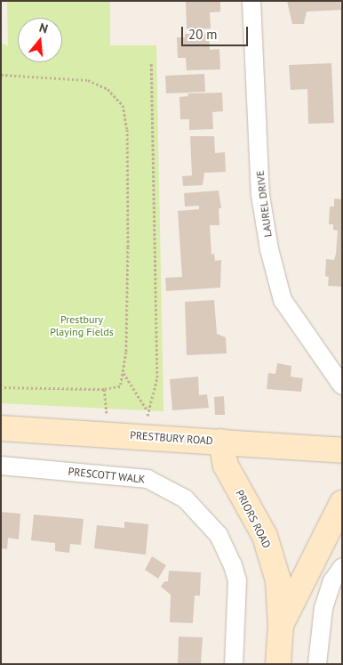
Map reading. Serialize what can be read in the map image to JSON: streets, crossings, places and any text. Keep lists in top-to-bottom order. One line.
{"streets":{"main road":["PRESTBURY ROAD","PRIORS ROAD"],"street":["LAUREL DRIVE","PRESCOTT WALK"]},"crossings":[["PRESTBURY ROAD","PRIORS ROAD"]],"parks":["Prestbury Playing Fields"],"scale_bar":"20 m","north":"top"}
